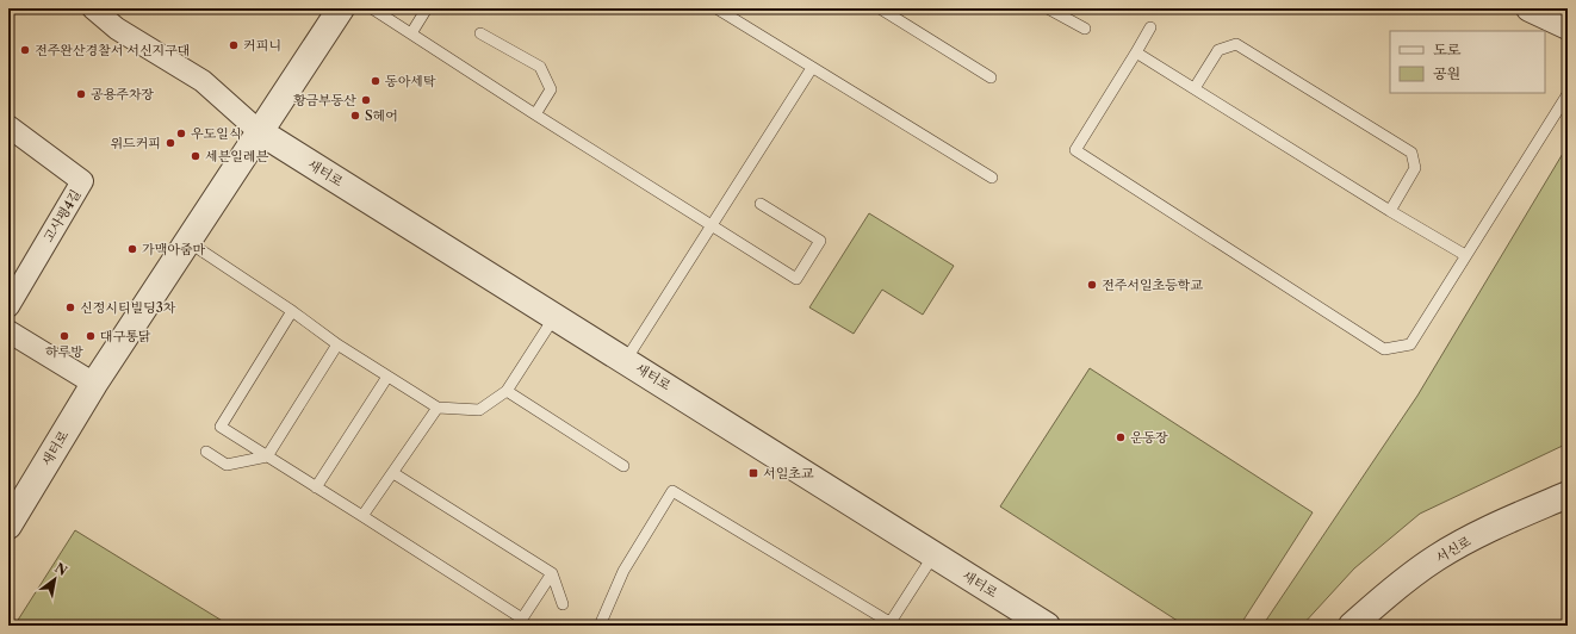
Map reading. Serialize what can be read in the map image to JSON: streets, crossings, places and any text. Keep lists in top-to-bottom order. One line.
{"streets":{"street":["새터로","고사평4길","서신로"]},"places":{"other":["커피니","전주완산경찰서 서신지구대","동아세탁","공용주차장","황금부동산","S헤어","우도일식","위드커피","세븐일레븐","가맥아줌마","전주서일초등학교","신정시티빌딩3차","하루방","대구통닭","운동장"],"transit":["서일초교"]},"legend":["도로","공원"],"north":"top right"}
